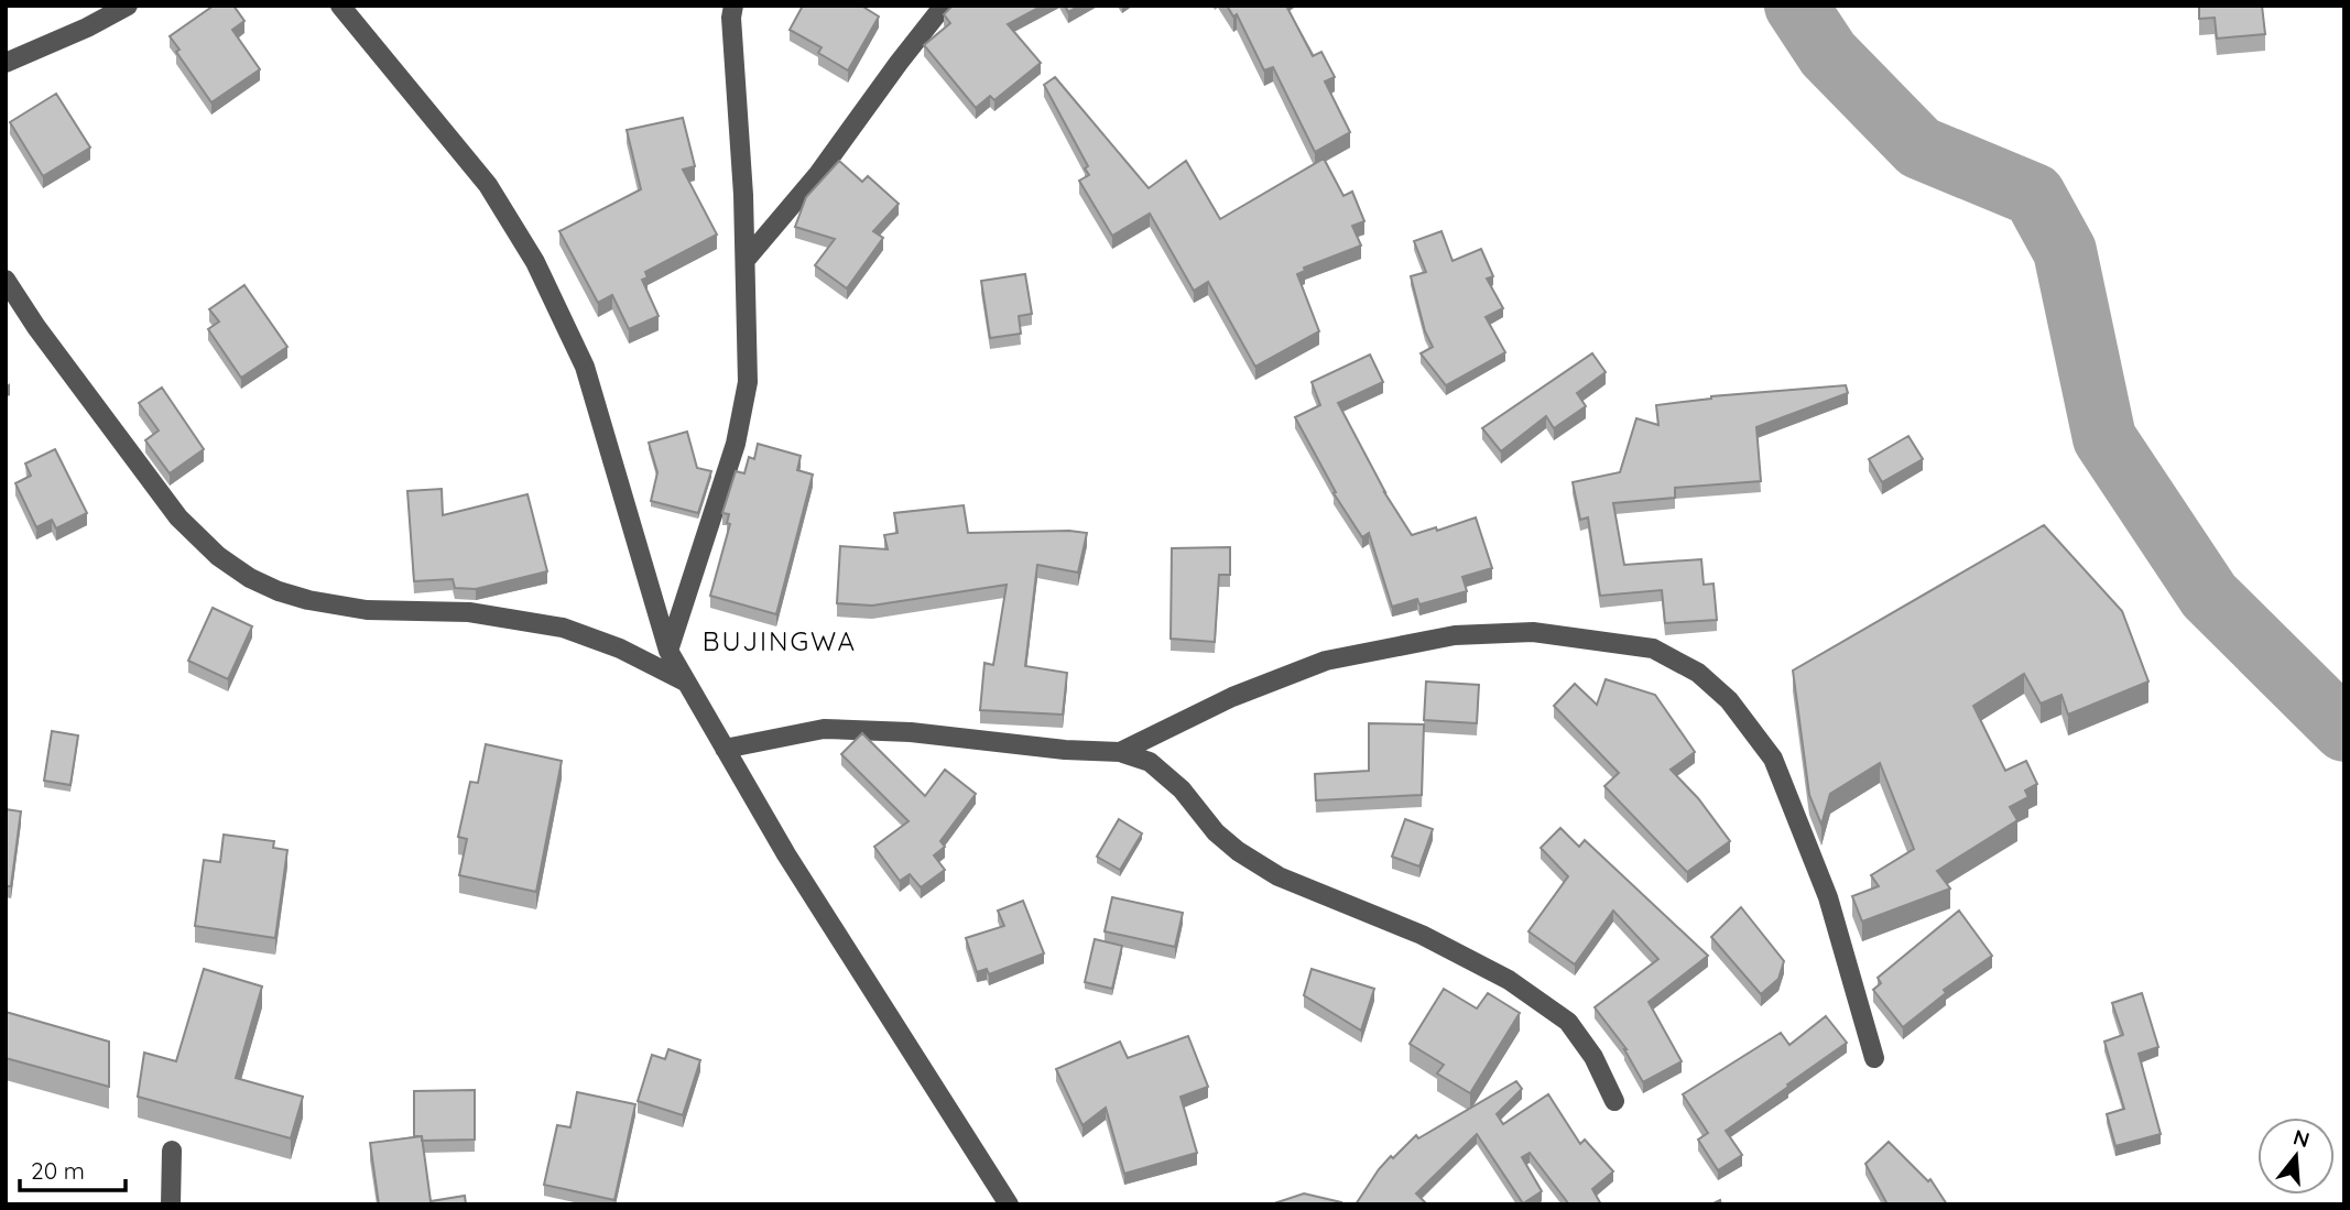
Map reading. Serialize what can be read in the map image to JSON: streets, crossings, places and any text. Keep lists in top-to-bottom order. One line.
{"districts":["BUJINGWA"],"scale_bar":"20 m","north":"top"}
